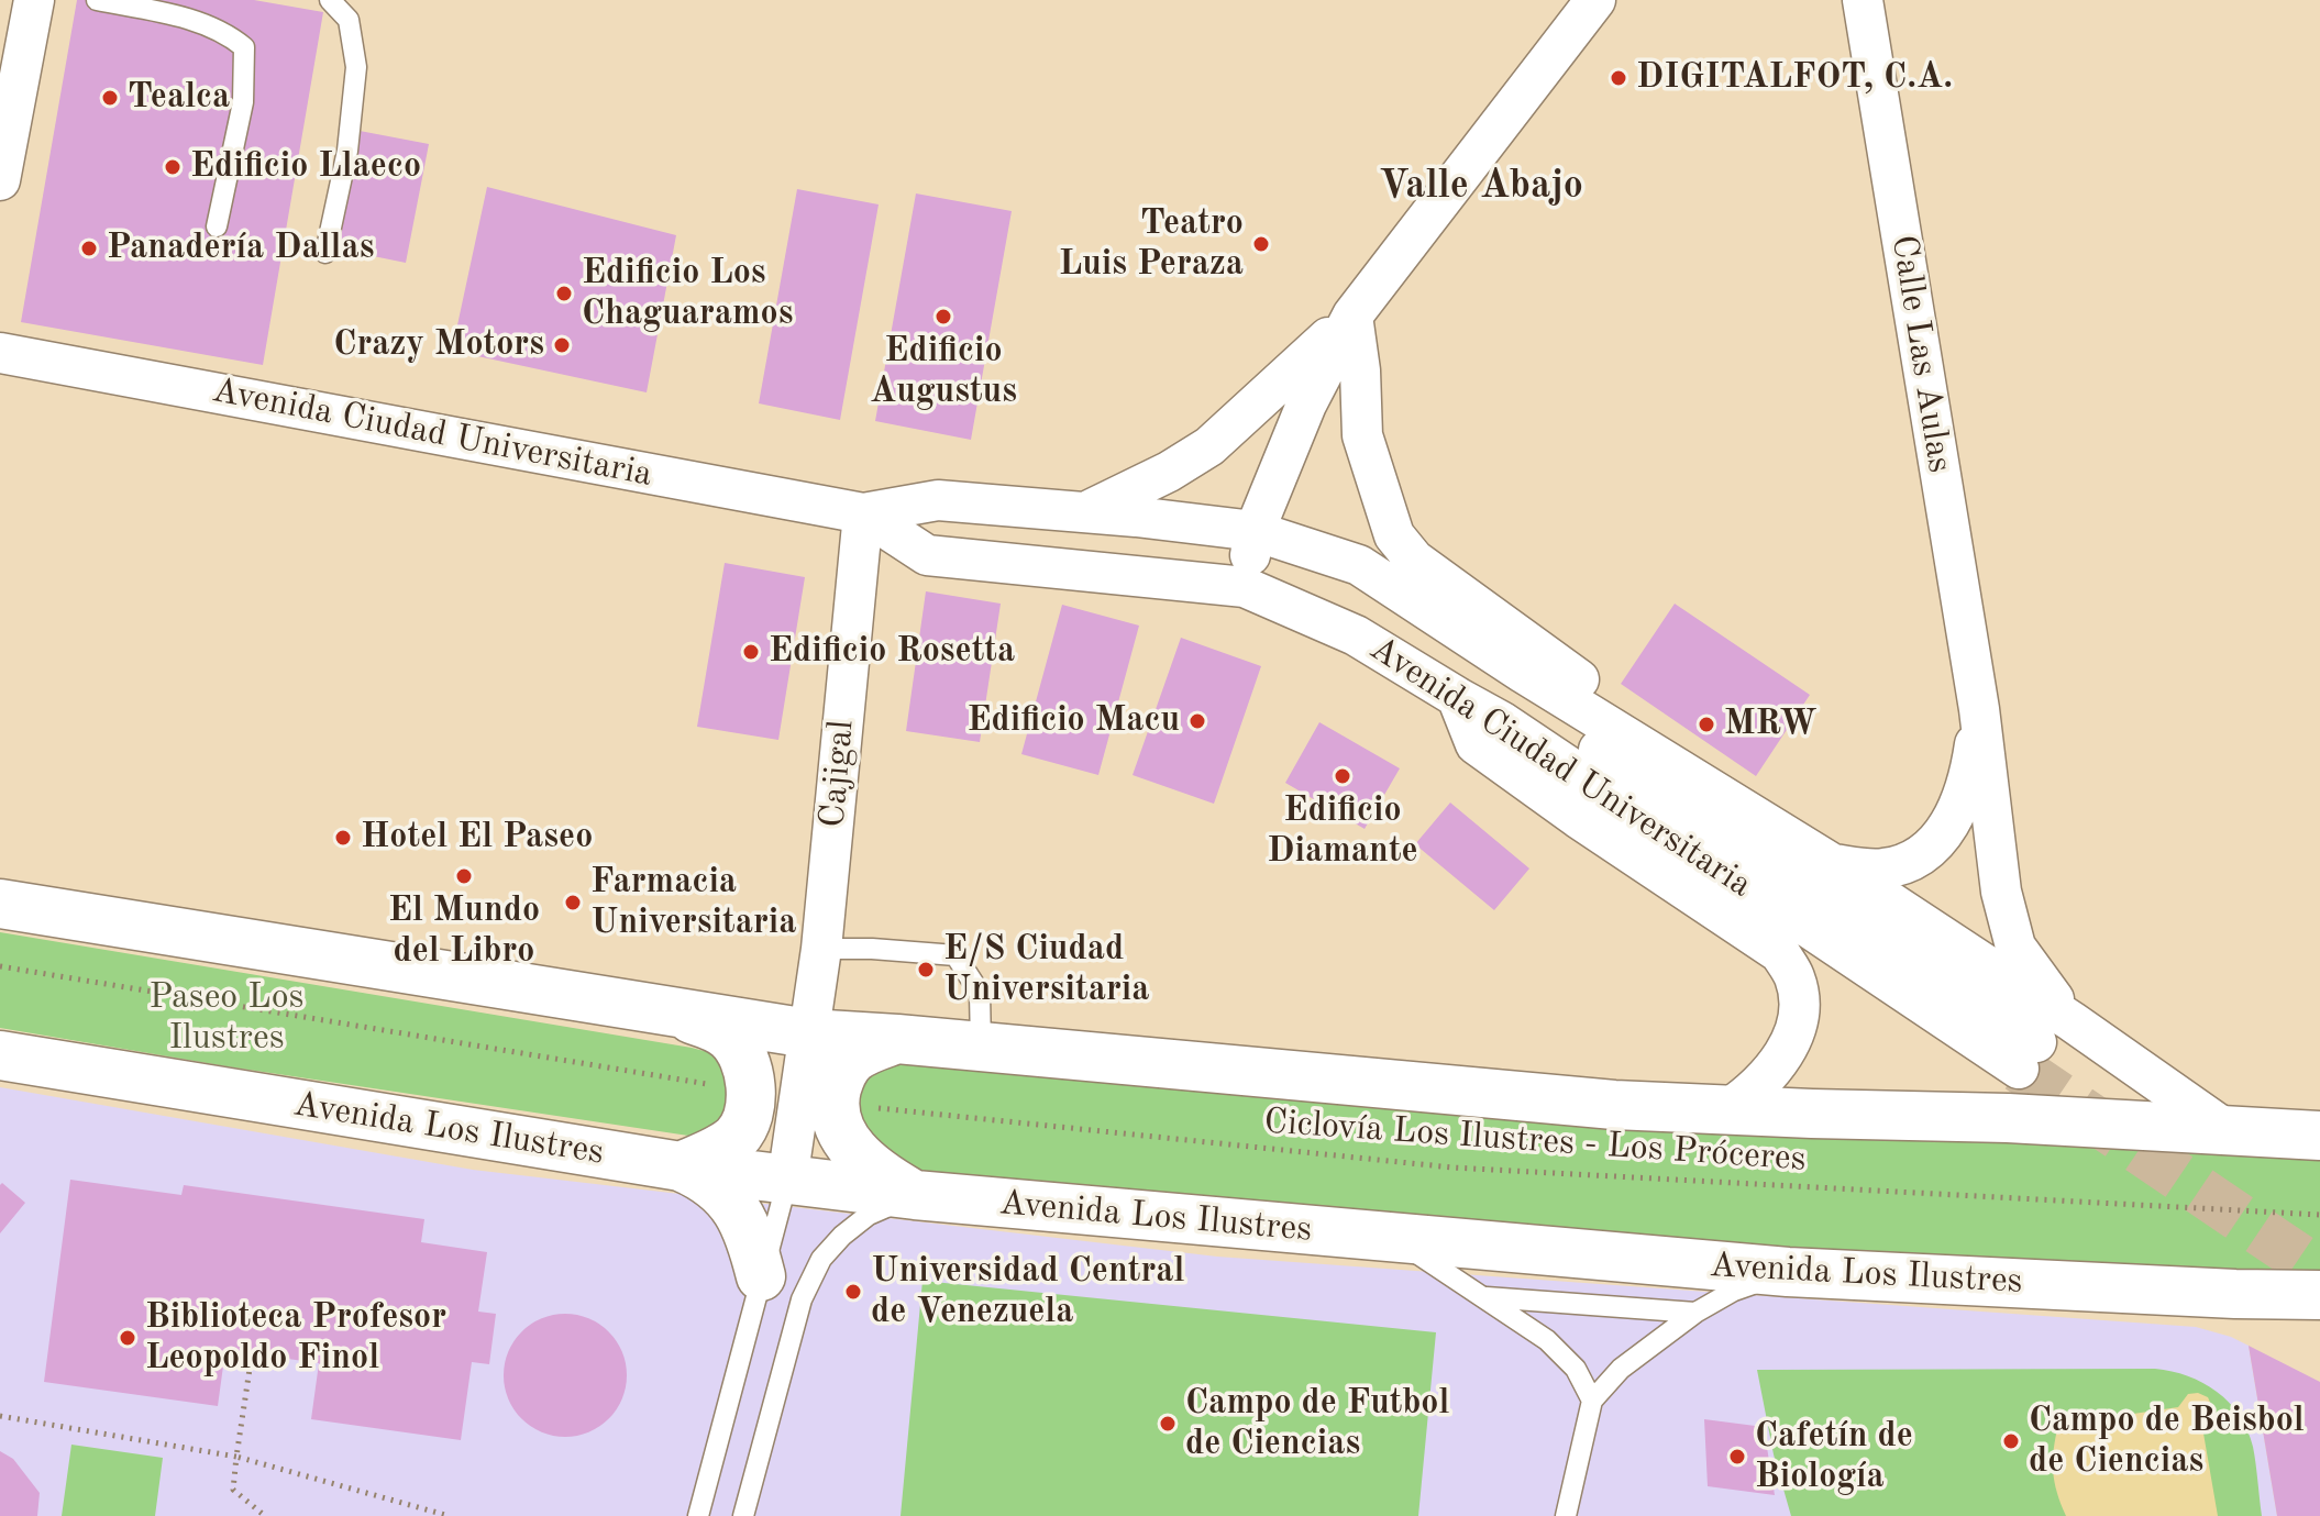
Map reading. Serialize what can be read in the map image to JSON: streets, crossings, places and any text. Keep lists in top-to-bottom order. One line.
{"streets":{"main road":["Avenida Los Ilustres"],"street":["Calle Las Aulas","Avenida Ciudad Universitaria","Cajigal"],"path":["Ciclovía Los Ilustres - Los Próceres"]},"crossings":[["Calle Las Aulas","Avenida Ciudad Universitaria"],["Avenida Ciudad Universitaria","Cajigal"],["Cajigal","Avenida Los Ilustres"]],"districts":["Valle Abajo"],"parks":["Paseo Los Ilustres"],"places":["DIGITALFOT, C.A.","Tealca","Edificio Llaeco","Teatro Luis Peraza","Panadería Dallas","Edificio Los Chaguaramos","Edificio Augustus","Crazy Motors","Edificio Rosetta","Edificio Macu","MRW","Edificio Diamante","Hotel El Paseo","El Mundo del Libro","Farmacia Universitaria","E/S Ciudad Universitaria","Universidad Central de Venezuela","Biblioteca Profesor Leopoldo Finol","Campo de Futbol de Ciencias","Campo de Beisbol de Ciencias","Cafetín de Biología"]}
